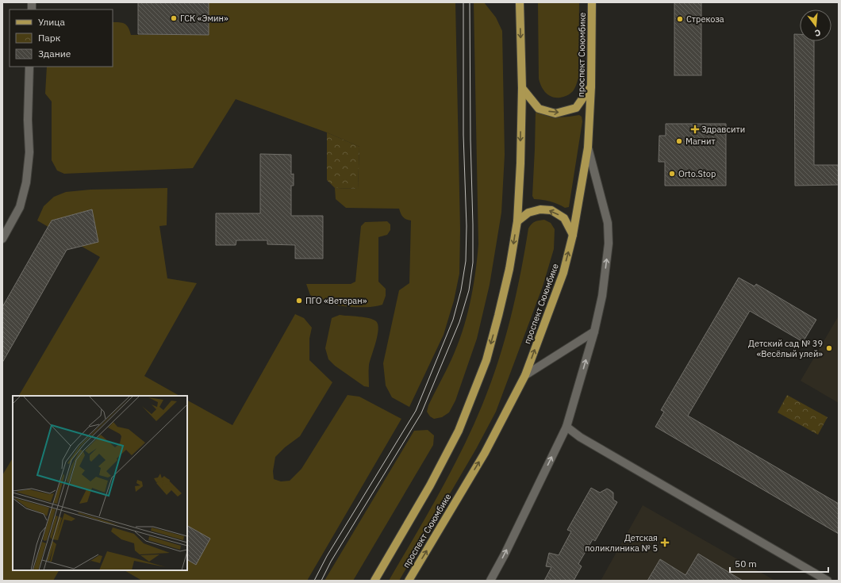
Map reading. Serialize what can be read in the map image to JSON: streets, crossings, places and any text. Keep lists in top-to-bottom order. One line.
{"streets":{"main road":["проспект Сююмбике"]},"places":{"other":["ГСК «Эмин»","Стрекоза","Магнит","Orto.Stop","ПГО «Ветеран»","Детский сад № 39 «Весёлый улей»"],"health":["Здравсити","Детская поликлиника № 5"]},"legend":["Улица","Парк","Здание"],"scale_bar":"50 m","north":"bottom"}
